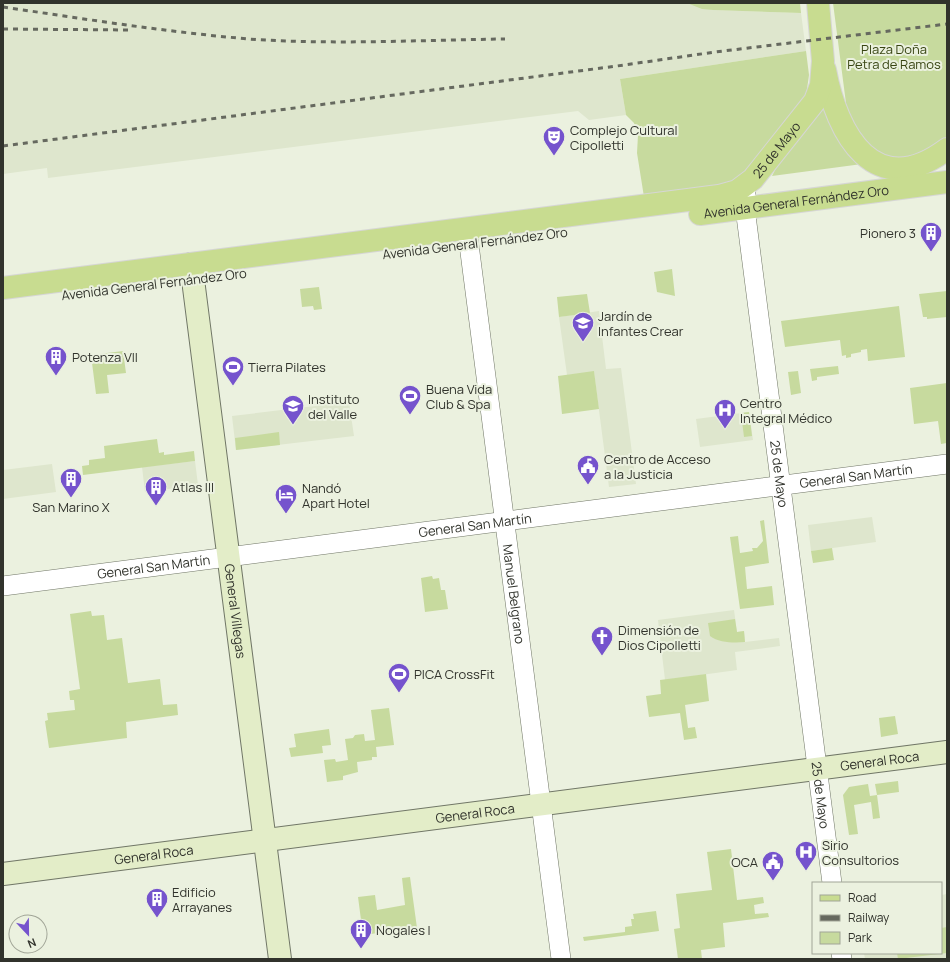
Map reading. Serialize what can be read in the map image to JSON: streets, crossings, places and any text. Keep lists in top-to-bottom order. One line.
{"streets":{"main road":["25 de Mayo","Avenida General Fernández Oro"],"street":["General San Martín","Manuel Belgrano","General Villegas","General Roca"]},"crossings":[["25 de Mayo","Avenida General Fernández Oro"],["25 de Mayo","General San Martín"],["25 de Mayo","General Roca"],["Avenida General Fernández Oro","Manuel Belgrano"],["Avenida General Fernández Oro","General Villegas"],["General San Martín","Manuel Belgrano"],["General San Martín","General Villegas"],["Manuel Belgrano","General Roca"],["General Villegas","General Roca"]],"parks":["Plaza Doña Petra de Ramos"],"places":{"theatre":["Complejo Cultural Cipolletti"],"building":["Pionero 3","Potenza VII","San Marino X","Atlas III","Edificio Arrayanes","Nogales I"],"school or university":["Jardín de Infantes Crear","Instituto del Valle"],"sports":["Tierra Pilates","Buena Vida Club & Spa","PICA CrossFit"],"hospital":["Centro Integral Médico","Sirio Consultorios"],"public building":["Centro de Acceso a la Justicia","OCA"],"hotel":["Nandó Apart Hotel"],"church":["Dimensión de Dios Cipolletti"]},"legend":["Road","Railway","Park"],"north":"bottom"}
